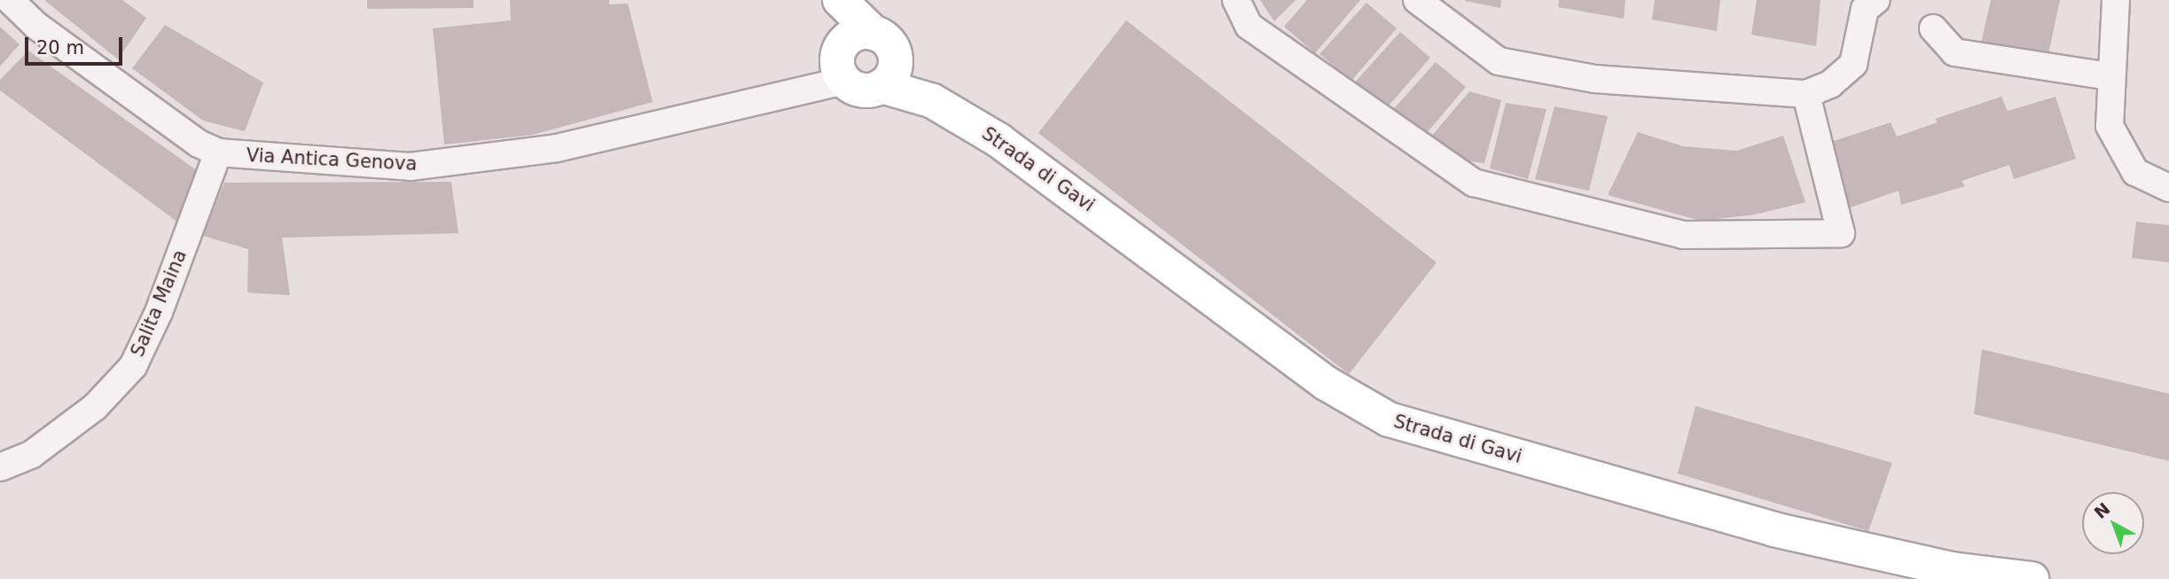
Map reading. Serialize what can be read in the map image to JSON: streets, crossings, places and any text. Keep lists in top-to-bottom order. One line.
{"streets":{"main road":["Strada di Gavi"],"street":["Via Antica Genova","Salita Maina"]},"crossings":[["Via Antica Genova","Strada di Gavi"],["Via Antica Genova","Salita Maina"]],"scale_bar":"20 m","north":"top left"}
